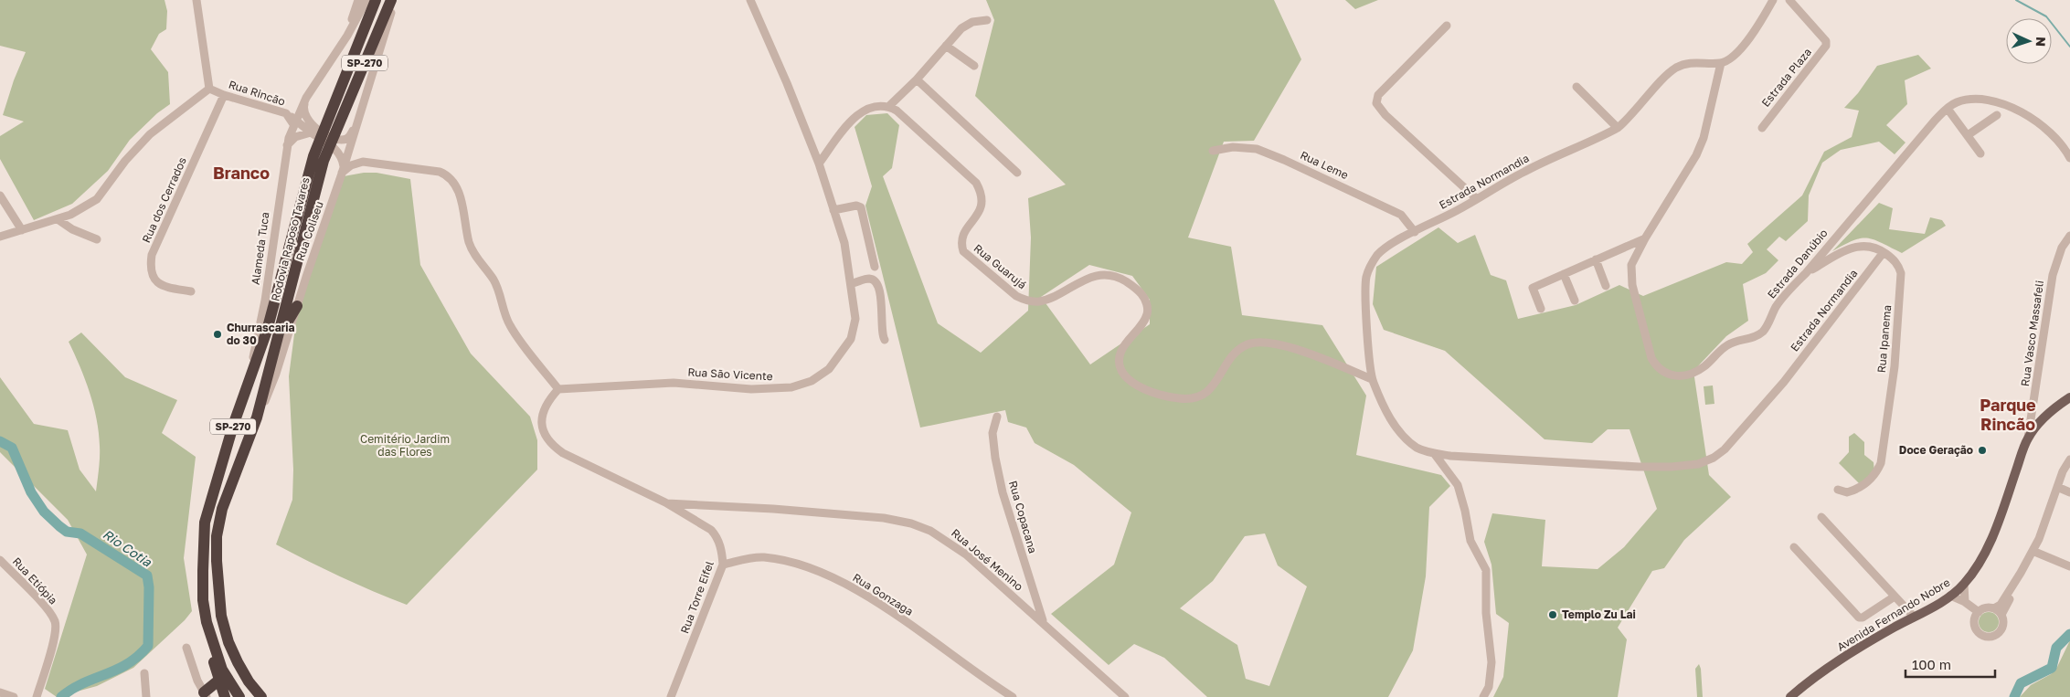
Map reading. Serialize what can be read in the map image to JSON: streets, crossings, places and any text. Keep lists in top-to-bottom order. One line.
{"streets":{"highway":["SP-270","Rodovia Raposo Tavares"],"main road":["Avenida Fernando Nobre"],"street":["Estrada Plaza","Rua Rincão","Rua Leme","Estrada Normandia","Rua dos Cerrados","Rua Coliseu","Alameda Tuca","Estrada Danúbio","Rua Guarujá","Rua Vasco Massafeli","Rua Ipanema","Rua São Vicente","Rua Copacana","Rua José Menino","Rua Etiópia","Rua Gonzaga","Rua Torre Eifel"]},"crossings":[["Rua Rincão","Rua dos Cerrados"],["Rua Leme","Estrada Normandia"],["Estrada Normandia","Estrada Danúbio"],["Estrada Normandia","Rua Guarujá"],["Estrada Normandia","Rua Ipanema"],["Rua Coliseu","Rodovia Raposo Tavares"],["Rodovia Raposo Tavares","Alameda Tuca"],["Estrada Danúbio","Rua Ipanema"],["Rua Vasco Massafeli","Avenida Fernando Nobre"],["Rua Copacana","Rua José Menino"],["Rua José Menino","Rua Torre Eifel"],["Rua Gonzaga","Rua Torre Eifel"]],"districts":["Branco","Parque Rincão"],"water":["Rio Cotia"],"parks":["Cemitério Jardim das Flores"],"places":["Churrascaria do 30","Doce Geração","Templo Zu Lai"],"scale_bar":"100 m","north":"right"}
